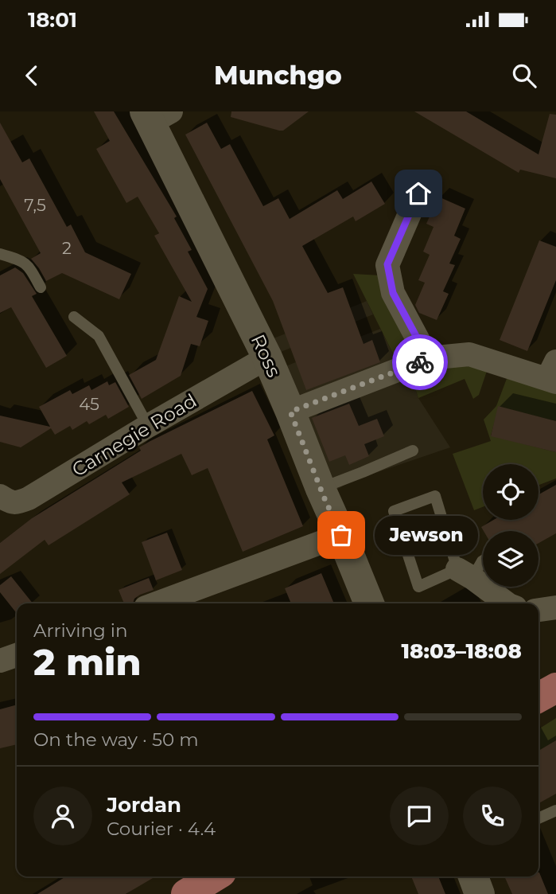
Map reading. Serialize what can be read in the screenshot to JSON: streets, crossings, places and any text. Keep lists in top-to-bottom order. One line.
{"streets":{"street":["Ross","Carnegie Road"]},"crossings":[["Ross","Carnegie Road"]],"places":["Jewson"],"house_numbers":["7,5","2","45"],"page":{"status":"18:01","header":"Munchgo","bubble":"Jewson","heading":["2 min","Arriving in","18:03–18:08"],"panel":["Jordan","Courier · 4.4"],"bar":"On the way · 50 m"}}
